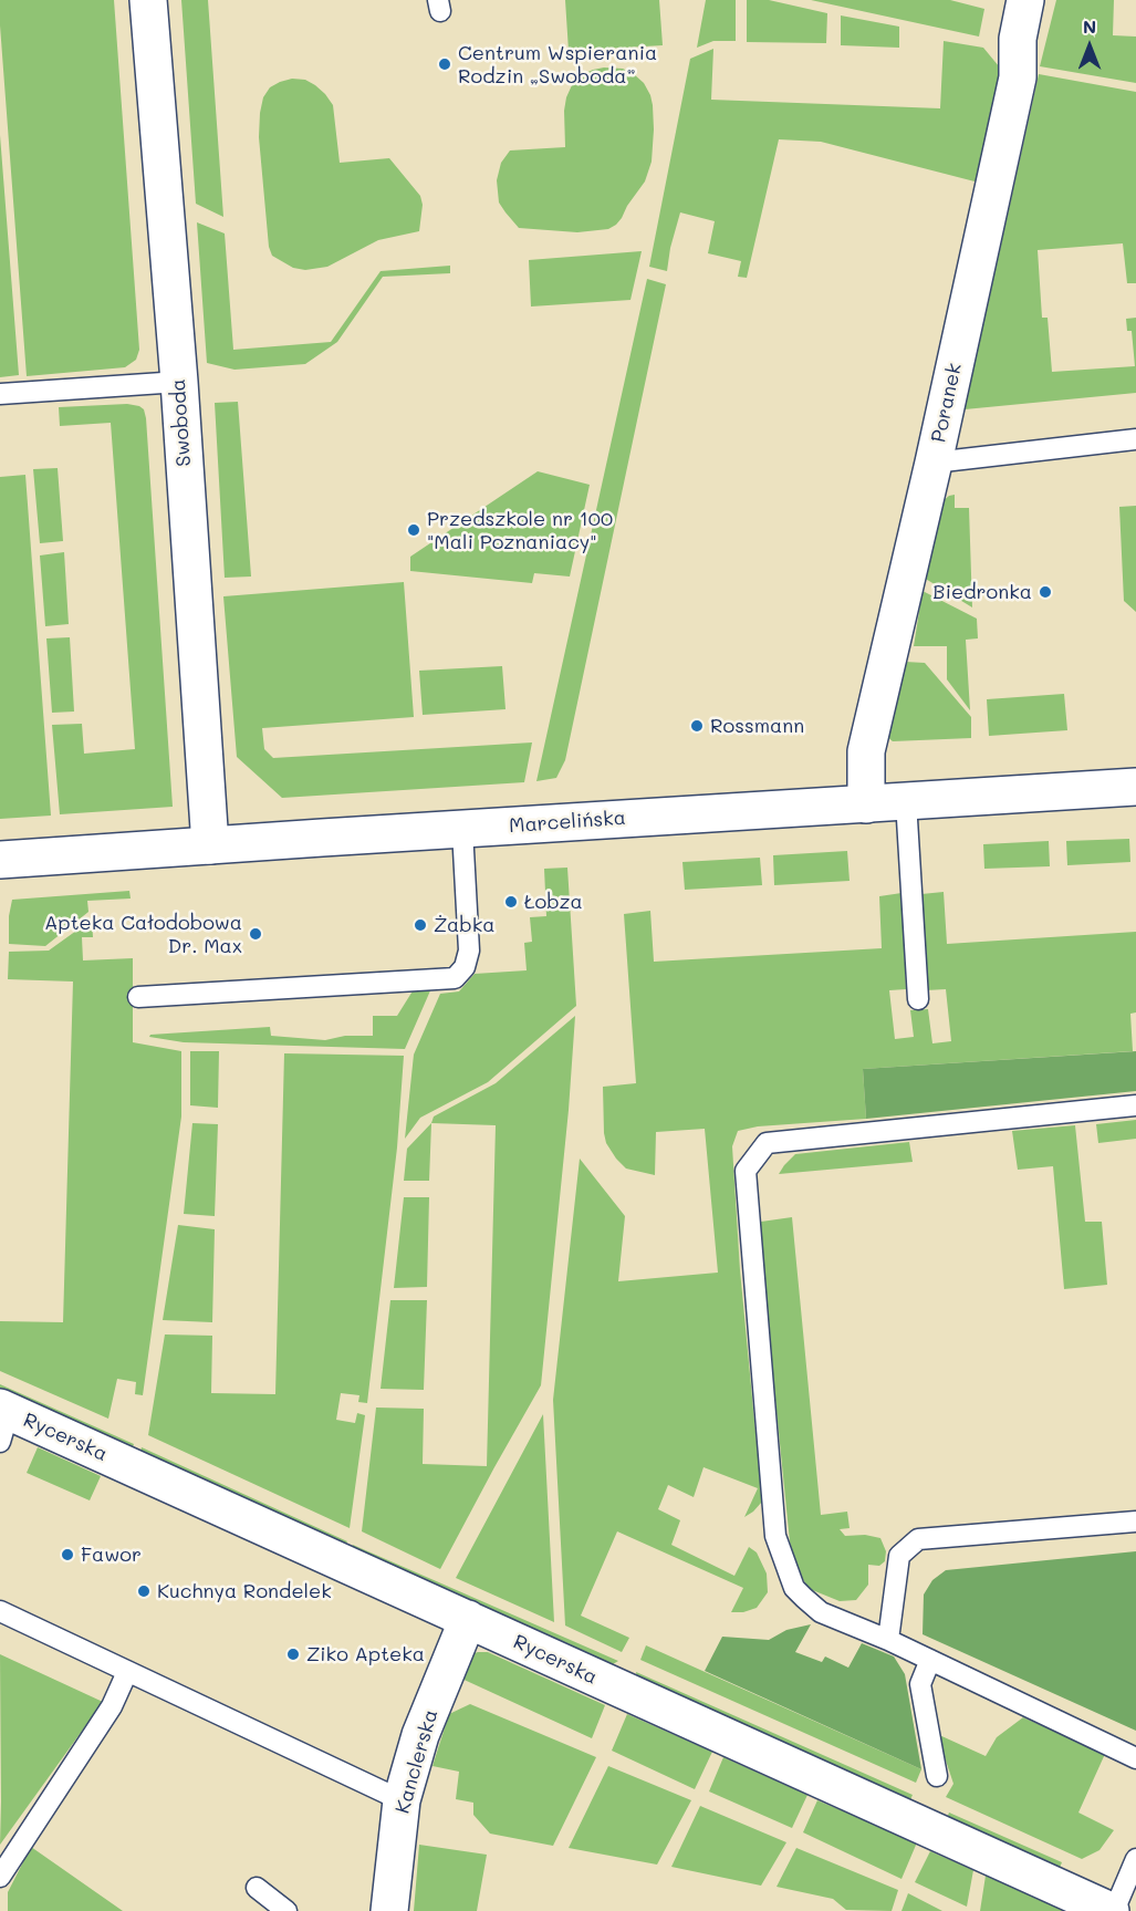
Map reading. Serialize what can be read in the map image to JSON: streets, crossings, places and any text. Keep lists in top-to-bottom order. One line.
{"streets":{"street":["Poranek","Swoboda","Marcelińska","Rycerska","Kanclerska"]},"crossings":[["Poranek","Marcelińska"],["Swoboda","Marcelińska"],["Rycerska","Kanclerska"]],"places":["Centrum Wspierania Rodzin „Swoboda”","Przedszkole nr 100 \"Mali Poznaniacy\"","Biedronka","Rossmann","Łobza","Żabka","Apteka Całodobowa Dr. Max","Fawor","Kuchnya Rondelek","Ziko Apteka"],"north":"top"}
